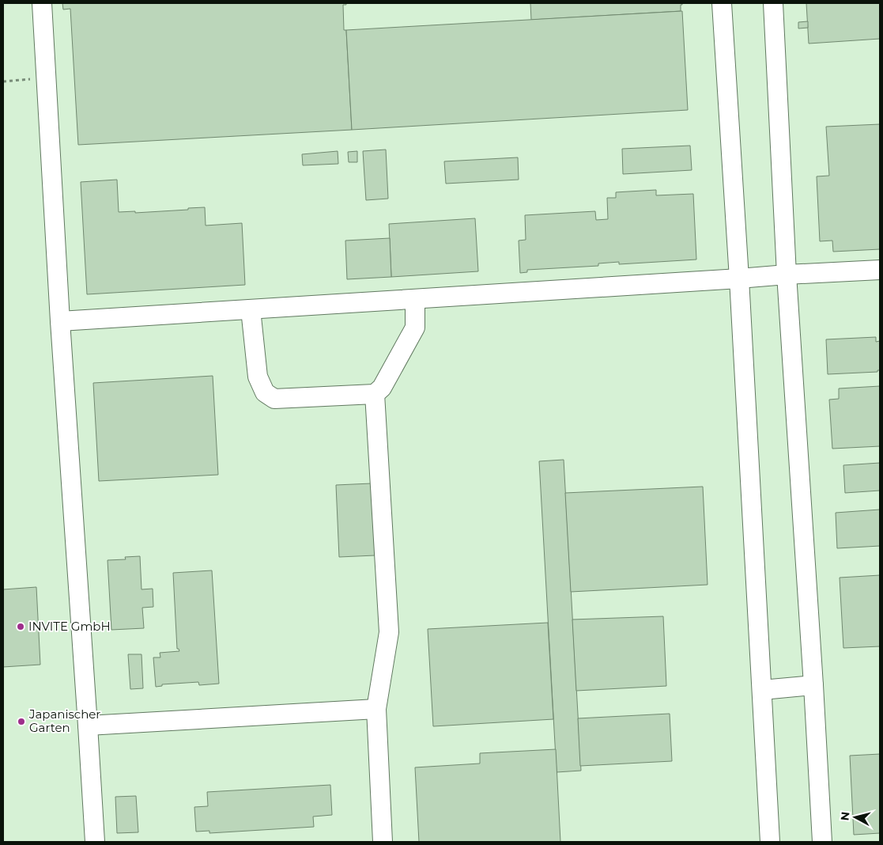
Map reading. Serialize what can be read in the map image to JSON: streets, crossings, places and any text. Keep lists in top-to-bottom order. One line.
{"places":["INVITE GmbH","Japanischer Garten"],"north":"left"}
